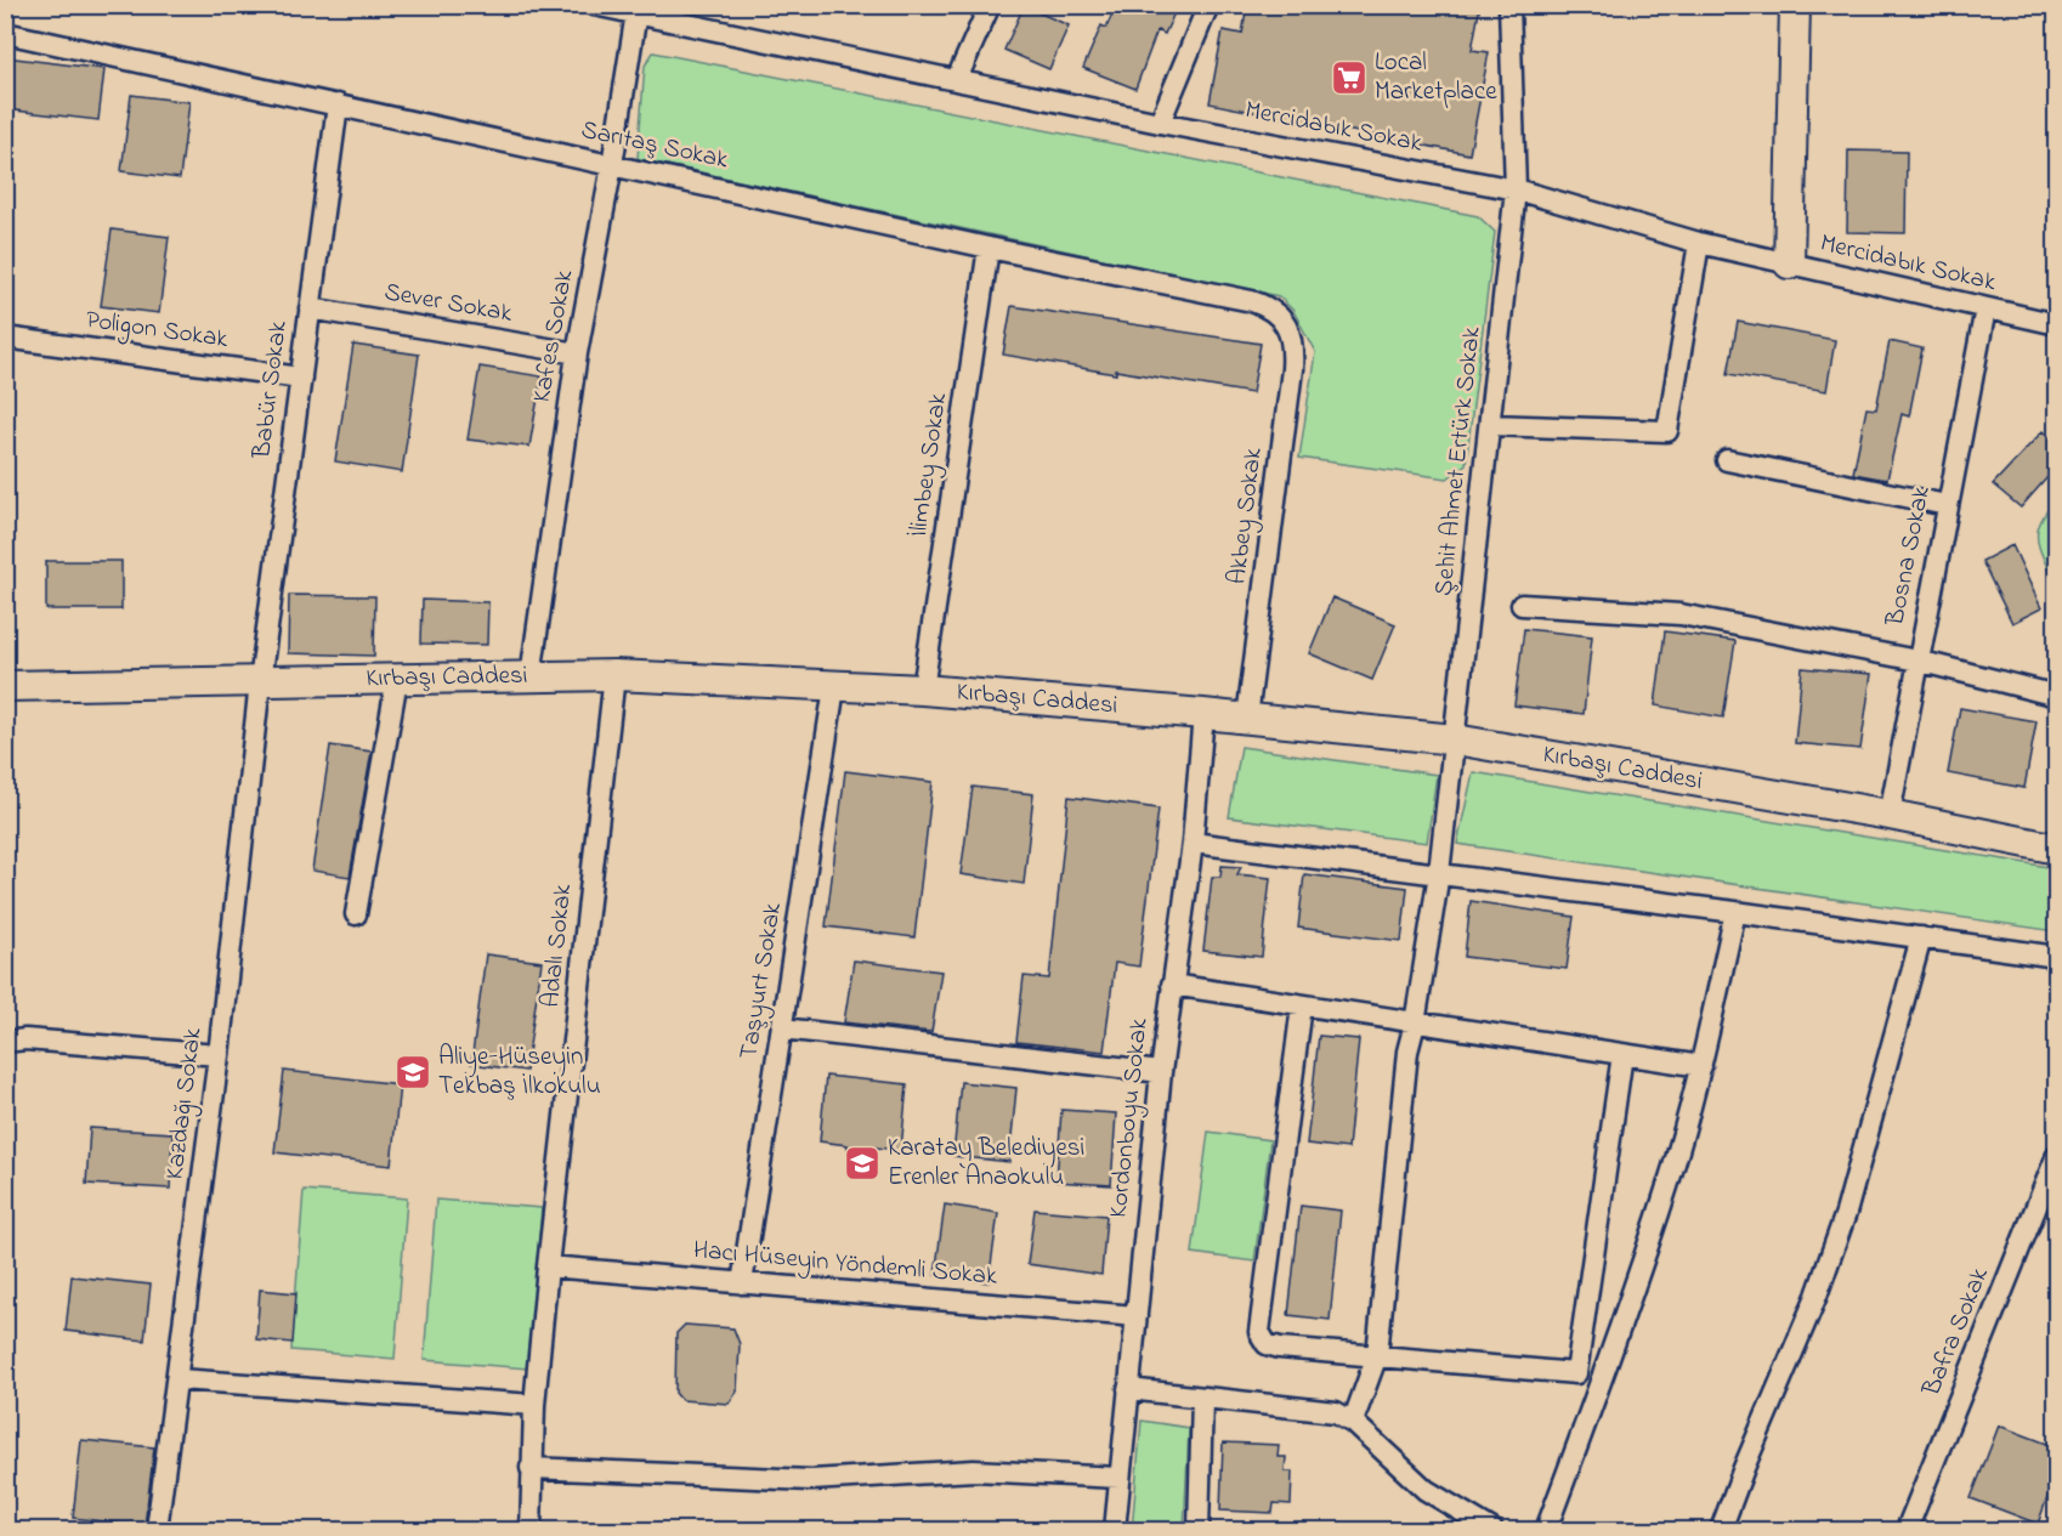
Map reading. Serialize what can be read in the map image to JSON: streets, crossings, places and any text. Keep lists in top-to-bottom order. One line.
{"streets":{"street":["Mercidabık Sokak","Sarıtaş Sokak","Sever Sokak","Poligon Sokak","Kafes Sokak","Babür Sokak","Şehit Ahmet Ertürk Sokak","İlimbey Sokak","Akbey Sokak","Bosna Sokak","Kırbaşı Caddesi","Adalı Sokak","Taşyurt Sokak","Kazdağı Sokak","Kordonboyu Sokak","Hacı Hüseyin Yöndemli Sokak","Bafra Sokak"]},"crossings":[["Mercidabık Sokak","Kafes Sokak"],["Mercidabık Sokak","Şehit Ahmet Ertürk Sokak"],["Mercidabık Sokak","Bosna Sokak"],["Sarıtaş Sokak","Kafes Sokak"],["Sarıtaş Sokak","Babür Sokak"],["Sarıtaş Sokak","İlimbey Sokak"],["Sarıtaş Sokak","Akbey Sokak"],["Sever Sokak","Kafes Sokak"],["Sever Sokak","Babür Sokak"],["Poligon Sokak","Babür Sokak"],["Kafes Sokak","Kırbaşı Caddesi"],["Babür Sokak","Kırbaşı Caddesi"],["Babür Sokak","Kazdağı Sokak"],["Şehit Ahmet Ertürk Sokak","Kırbaşı Caddesi"],["İlimbey Sokak","Kırbaşı Caddesi"],["Akbey Sokak","Kırbaşı Caddesi"],["Bosna Sokak","Kırbaşı Caddesi"],["Kırbaşı Caddesi","Adalı Sokak"],["Kırbaşı Caddesi","Taşyurt Sokak"],["Kırbaşı Caddesi","Kazdağı Sokak"],["Kırbaşı Caddesi","Kordonboyu Sokak"],["Adalı Sokak","Hacı Hüseyin Yöndemli Sokak"],["Taşyurt Sokak","Hacı Hüseyin Yöndemli Sokak"],["Kordonboyu Sokak","Hacı Hüseyin Yöndemli Sokak"]],"places":{"supermarket":["Local Marketplace"],"school or university":["Aliye-Hüseyin Tekbaş İlkokulu","Karatay Belediyesi Erenler Anaokulu"]}}
